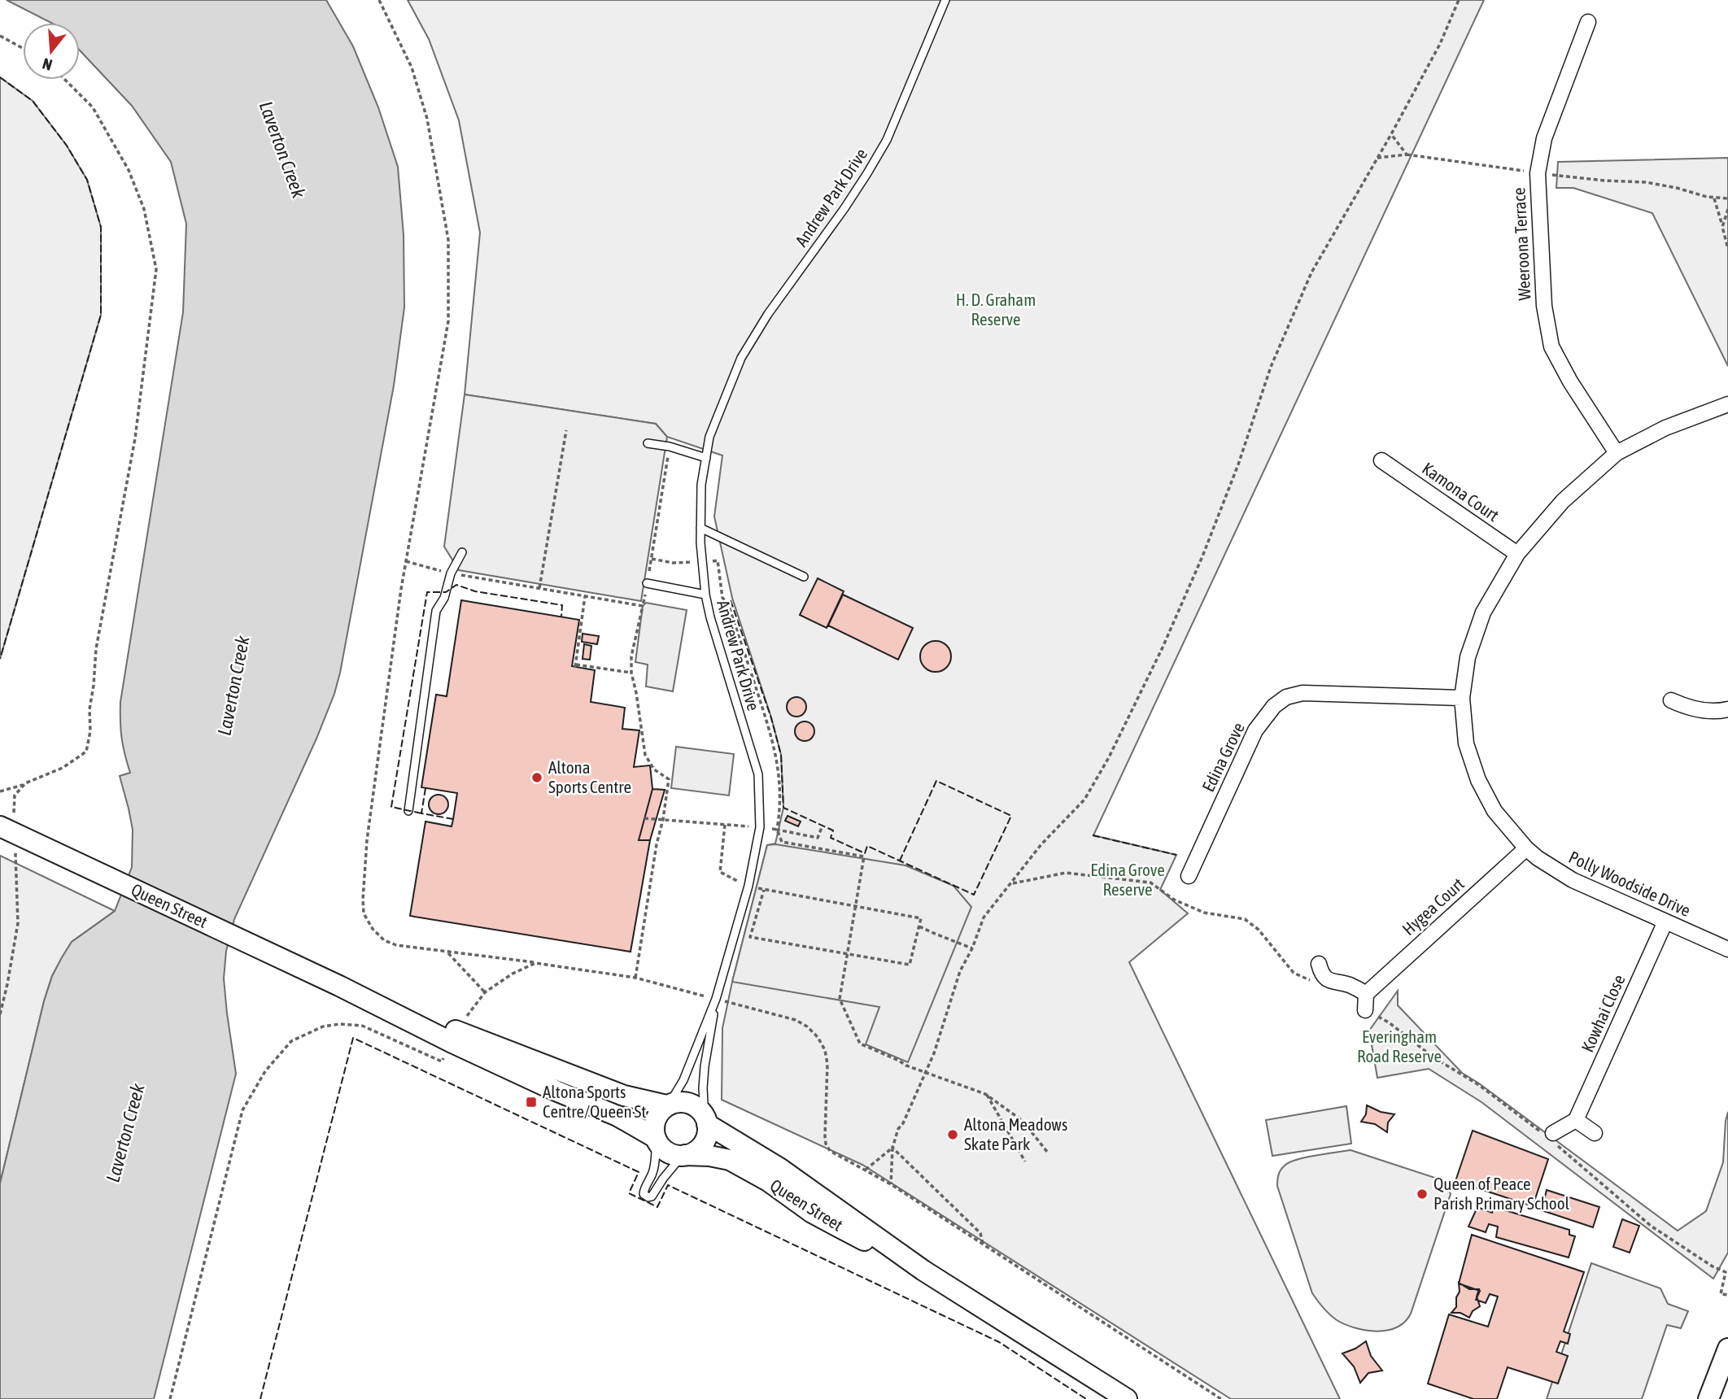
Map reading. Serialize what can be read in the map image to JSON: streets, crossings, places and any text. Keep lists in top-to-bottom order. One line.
{"streets":{"main road":["Queen Street"],"street":["Weeroona Terrace","Kamona Court","Edina Grove","Polly Woodside Drive","Hygea Court","Kowhai Close"],"lane":["Andrew Park Drive"]},"crossings":[["Andrew Park Drive","Queen Street"],["Weeroona Terrace","Polly Woodside Drive"],["Kamona Court","Polly Woodside Drive"],["Edina Grove","Polly Woodside Drive"],["Polly Woodside Drive","Hygea Court"],["Polly Woodside Drive","Kowhai Close"]],"water":["Laverton Creek"],"parks":["H. D. Graham Reserve","Edina Grove Reserve","Everingham Road Reserve"],"places":{"other":["Altona Sports Centre","Altona Meadows Skate Park","Queen of Peace Parish Primary School"],"transit":["Altona Sports Centre/Queen St"]},"north":"bottom"}
